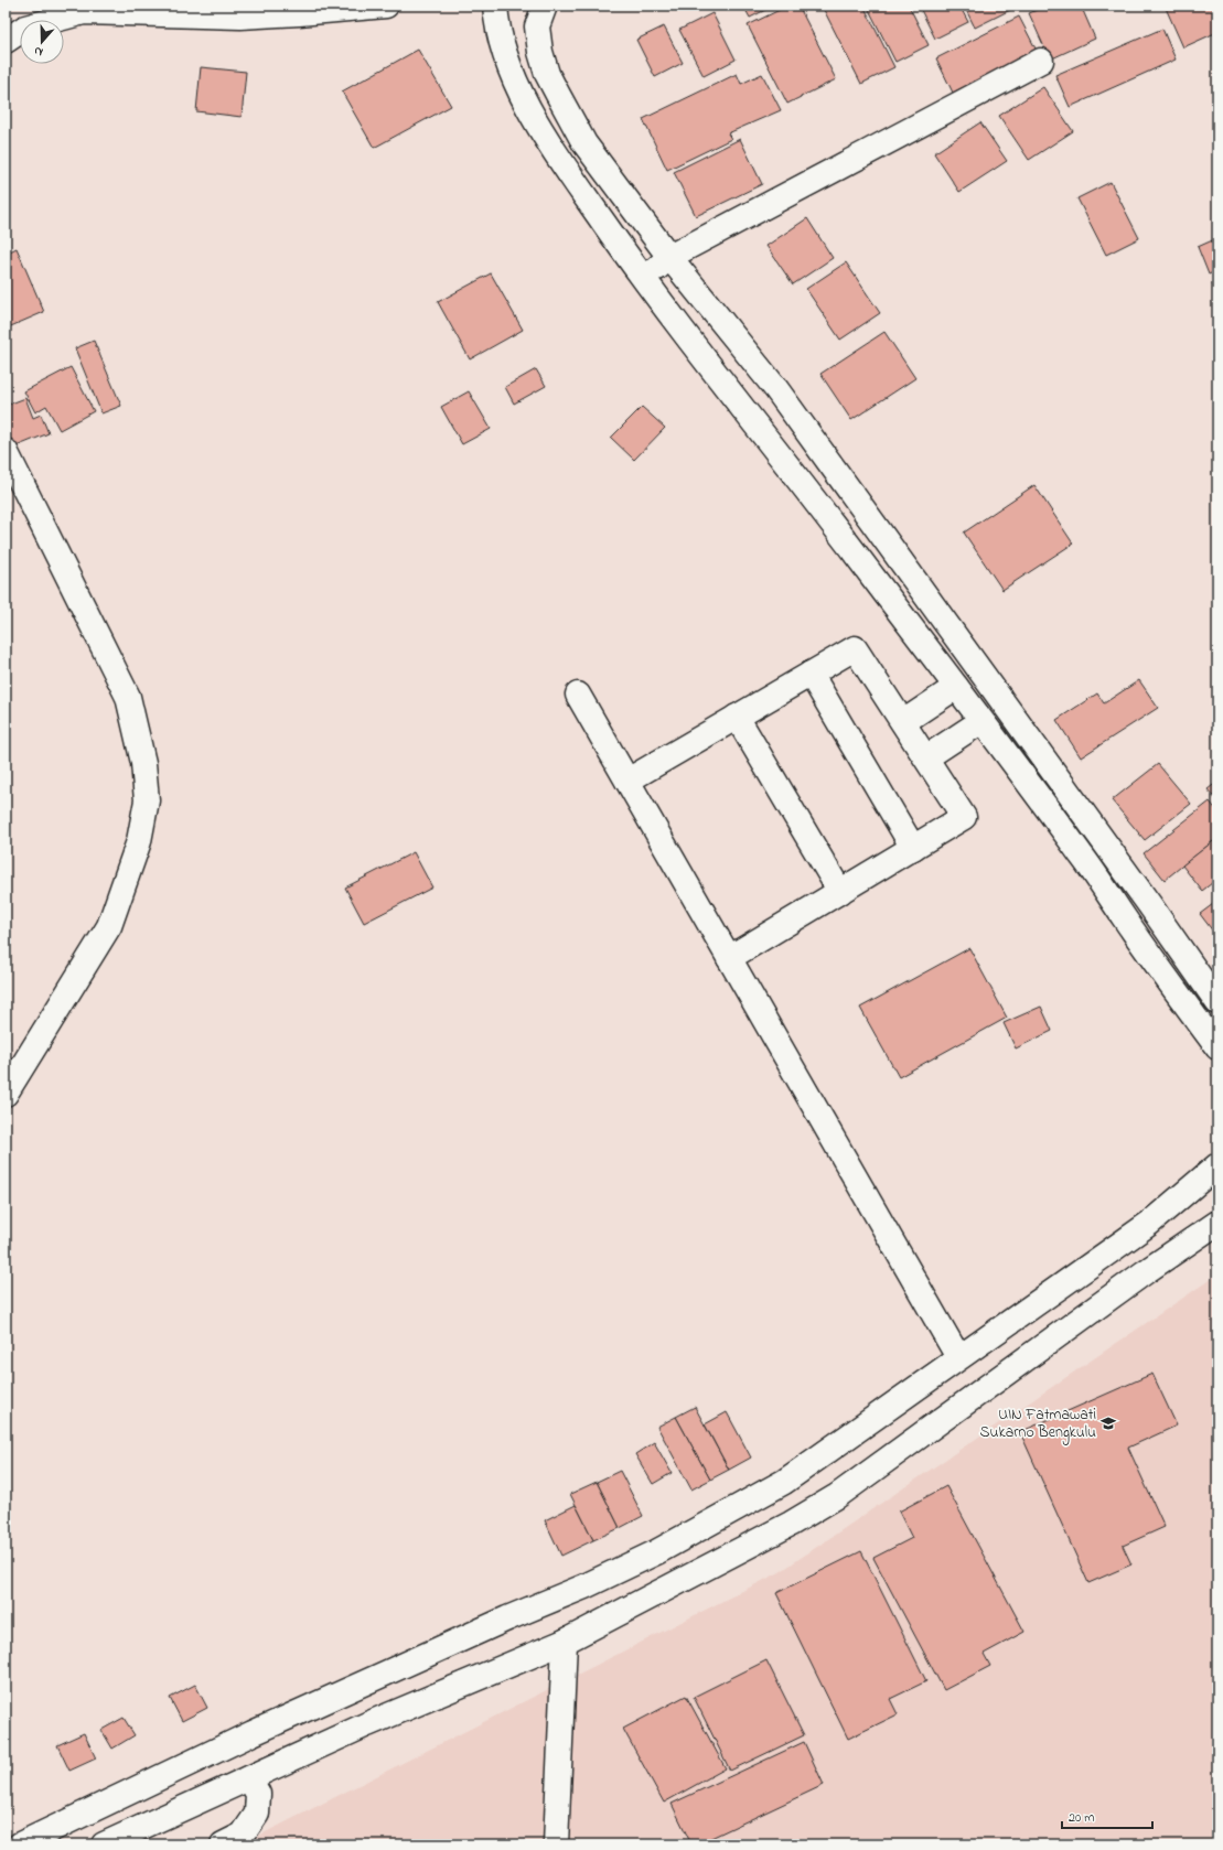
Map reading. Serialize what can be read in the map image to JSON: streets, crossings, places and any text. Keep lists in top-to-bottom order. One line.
{"places":{"school or university":["UIN Fatmawati Sukarno Bengkulu"]},"scale_bar":"20 m","north":"bottom"}
